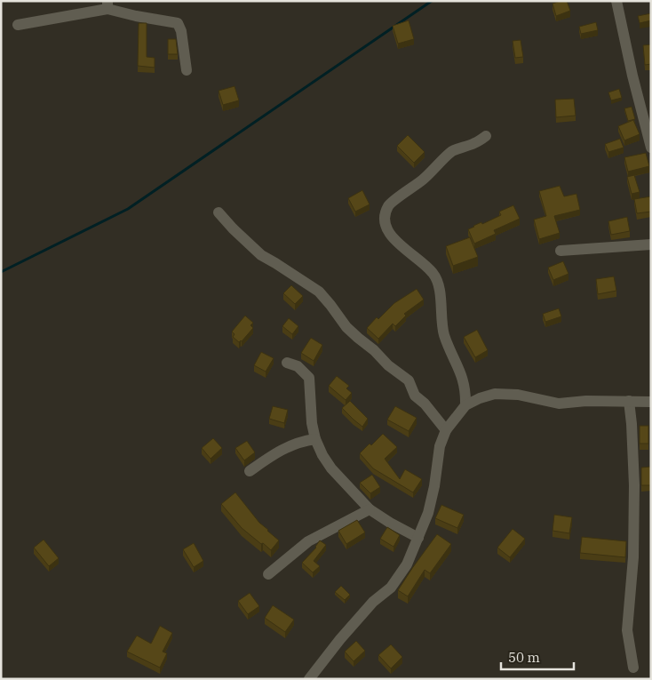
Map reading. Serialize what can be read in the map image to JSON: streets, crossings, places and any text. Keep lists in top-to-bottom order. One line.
{"scale_bar":"50 m"}
